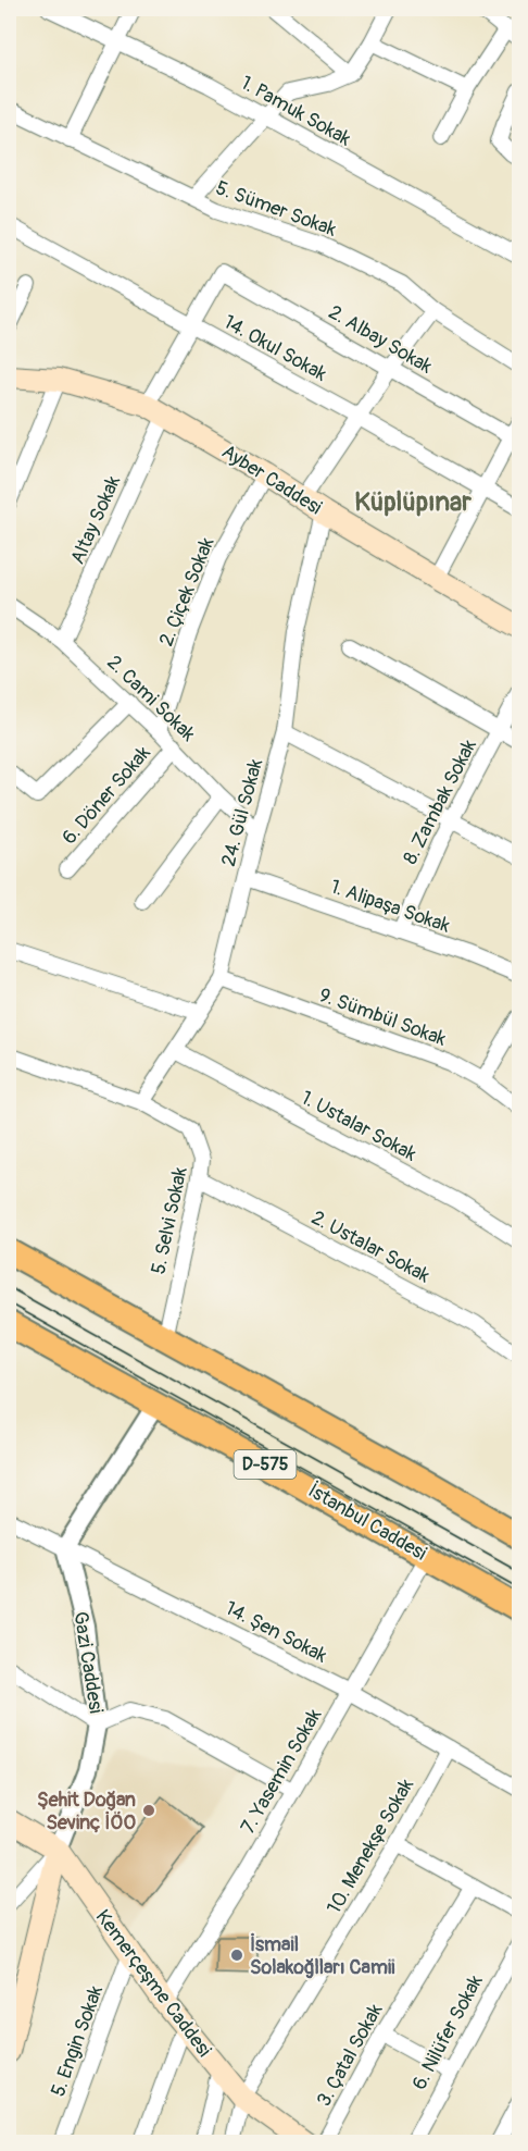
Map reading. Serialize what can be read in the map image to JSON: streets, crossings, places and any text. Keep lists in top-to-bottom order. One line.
{"streets":{"highway":["D-575","İstanbul Caddesi"],"main road":["Ayber Caddesi","Gazi Caddesi","Kemerçeşme Caddesi"],"street":["1. Pamuk Sokak","5. Sümer Sokak","2. Albay Sokak","14. Okul Sokak","Altay Sokak","2. Çiçek Sokak","2. Cami Sokak","6. Döner Sokak","8. Zambak Sokak","24. Gül Sokak","1. Alipaşa Sokak","9. Sümbül Sokak","1. Ustalar Sokak","5. Selvi Sokak","2. Ustalar Sokak","14. Şen Sokak","7. Yasemin Sokak","10. Menekşe Sokak","6. Nilüfer Sokak","5. Engin Sokak","3. Çatal Sokak"]},"crossings":[["2. Albay Sokak","Altay Sokak"],["14. Okul Sokak","Altay Sokak"],["Ayber Caddesi","Altay Sokak"],["Ayber Caddesi","2. Çiçek Sokak"],["Ayber Caddesi","24. Gül Sokak"],["Altay Sokak","2. Cami Sokak"],["2. Çiçek Sokak","2. Cami Sokak"],["2. Cami Sokak","6. Döner Sokak"],["2. Cami Sokak","24. Gül Sokak"],["8. Zambak Sokak","1. Alipaşa Sokak"],["24. Gül Sokak","1. Alipaşa Sokak"],["24. Gül Sokak","9. Sümbül Sokak"],["24. Gül Sokak","1. Ustalar Sokak"],["24. Gül Sokak","5. Selvi Sokak"],["5. Selvi Sokak","2. Ustalar Sokak"],["İstanbul Caddesi","7. Yasemin Sokak"],["14. Şen Sokak","Gazi Caddesi"],["14. Şen Sokak","7. Yasemin Sokak"],["14. Şen Sokak","10. Menekşe Sokak"],["Gazi Caddesi","Kemerçeşme Caddesi"],["7. Yasemin Sokak","Kemerçeşme Caddesi"],["10. Menekşe Sokak","Kemerçeşme Caddesi"],["Kemerçeşme Caddesi","5. Engin Sokak"]],"districts":["Küplüpınar"],"places":["Şehit Doğan Sevinç İÖO","İsmail Solakoğlları Camii"]}
